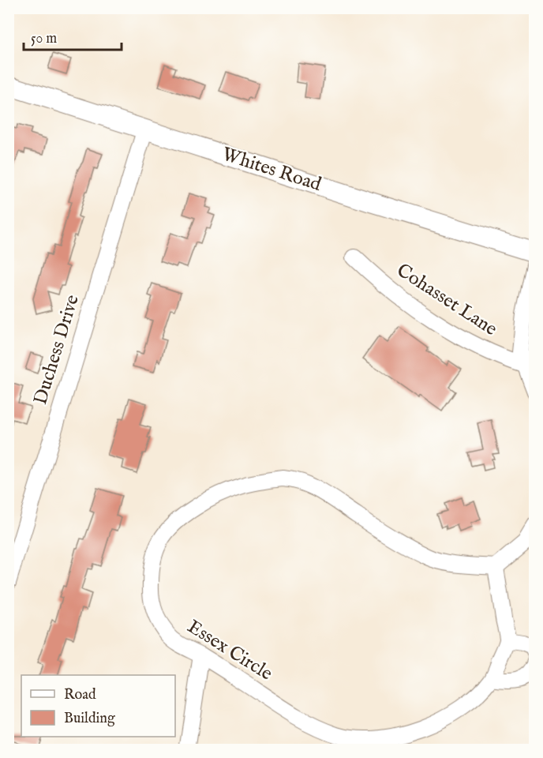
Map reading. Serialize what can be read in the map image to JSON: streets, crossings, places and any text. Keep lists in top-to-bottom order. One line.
{"streets":{"street":["Whites Road","Cohasset Lane","Duchess Drive","Essex Circle"]},"crossings":[["Whites Road","Duchess Drive"]],"legend":["Road","Building"],"scale_bar":"50 m"}
